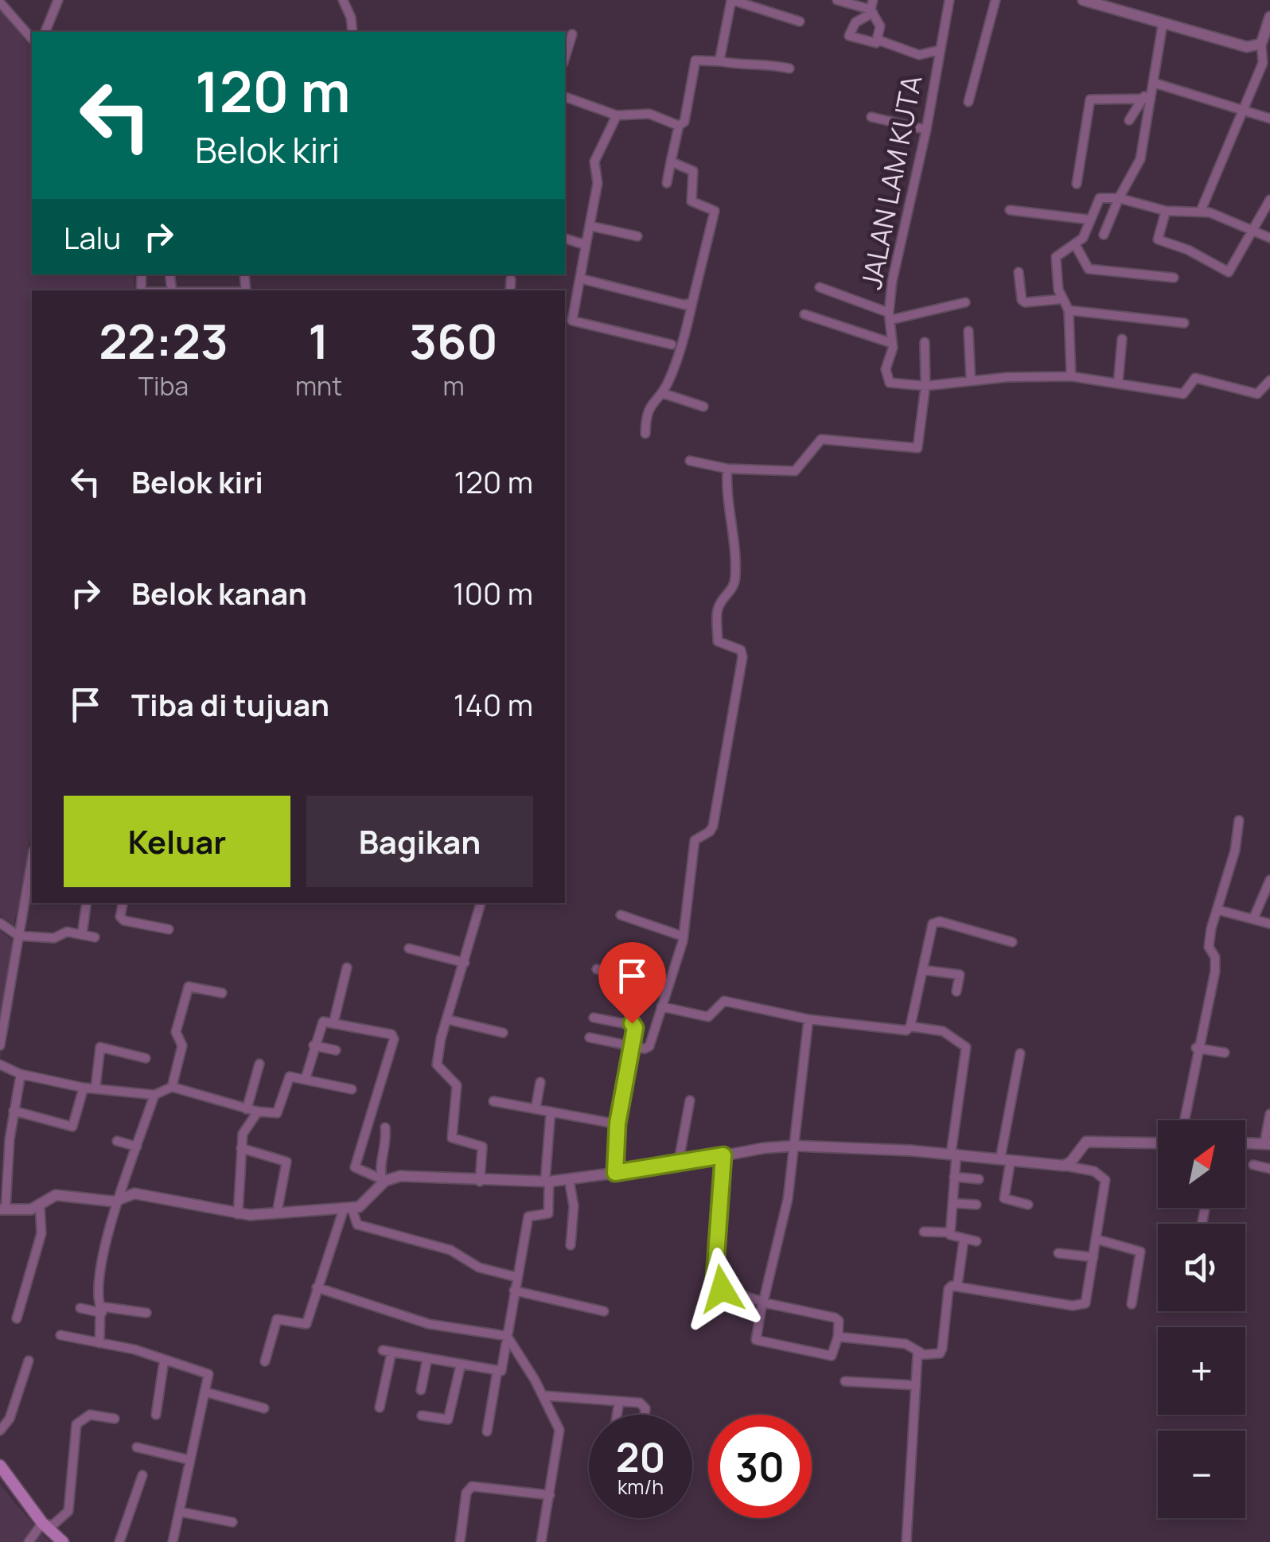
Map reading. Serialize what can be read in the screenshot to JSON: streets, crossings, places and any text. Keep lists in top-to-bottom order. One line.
{"streets":{"street":["JALAN LAM KUTA"]},"north":"top right","page":{"turn":["120 m","Belok kiri"],"then":"Lalu","eta":["22:23","Tiba","1","mnt","360","m"],"list":[{"name":"Belok kiri","value":"120 m"},{"name":"Belok kanan","value":"100 m"},{"name":"Tiba di tujuan","value":"140 m"}],"buttons":["Keluar","Bagikan"],"map_buttons":["+","−"],"speed":"20 km/h","limit":"30"}}
